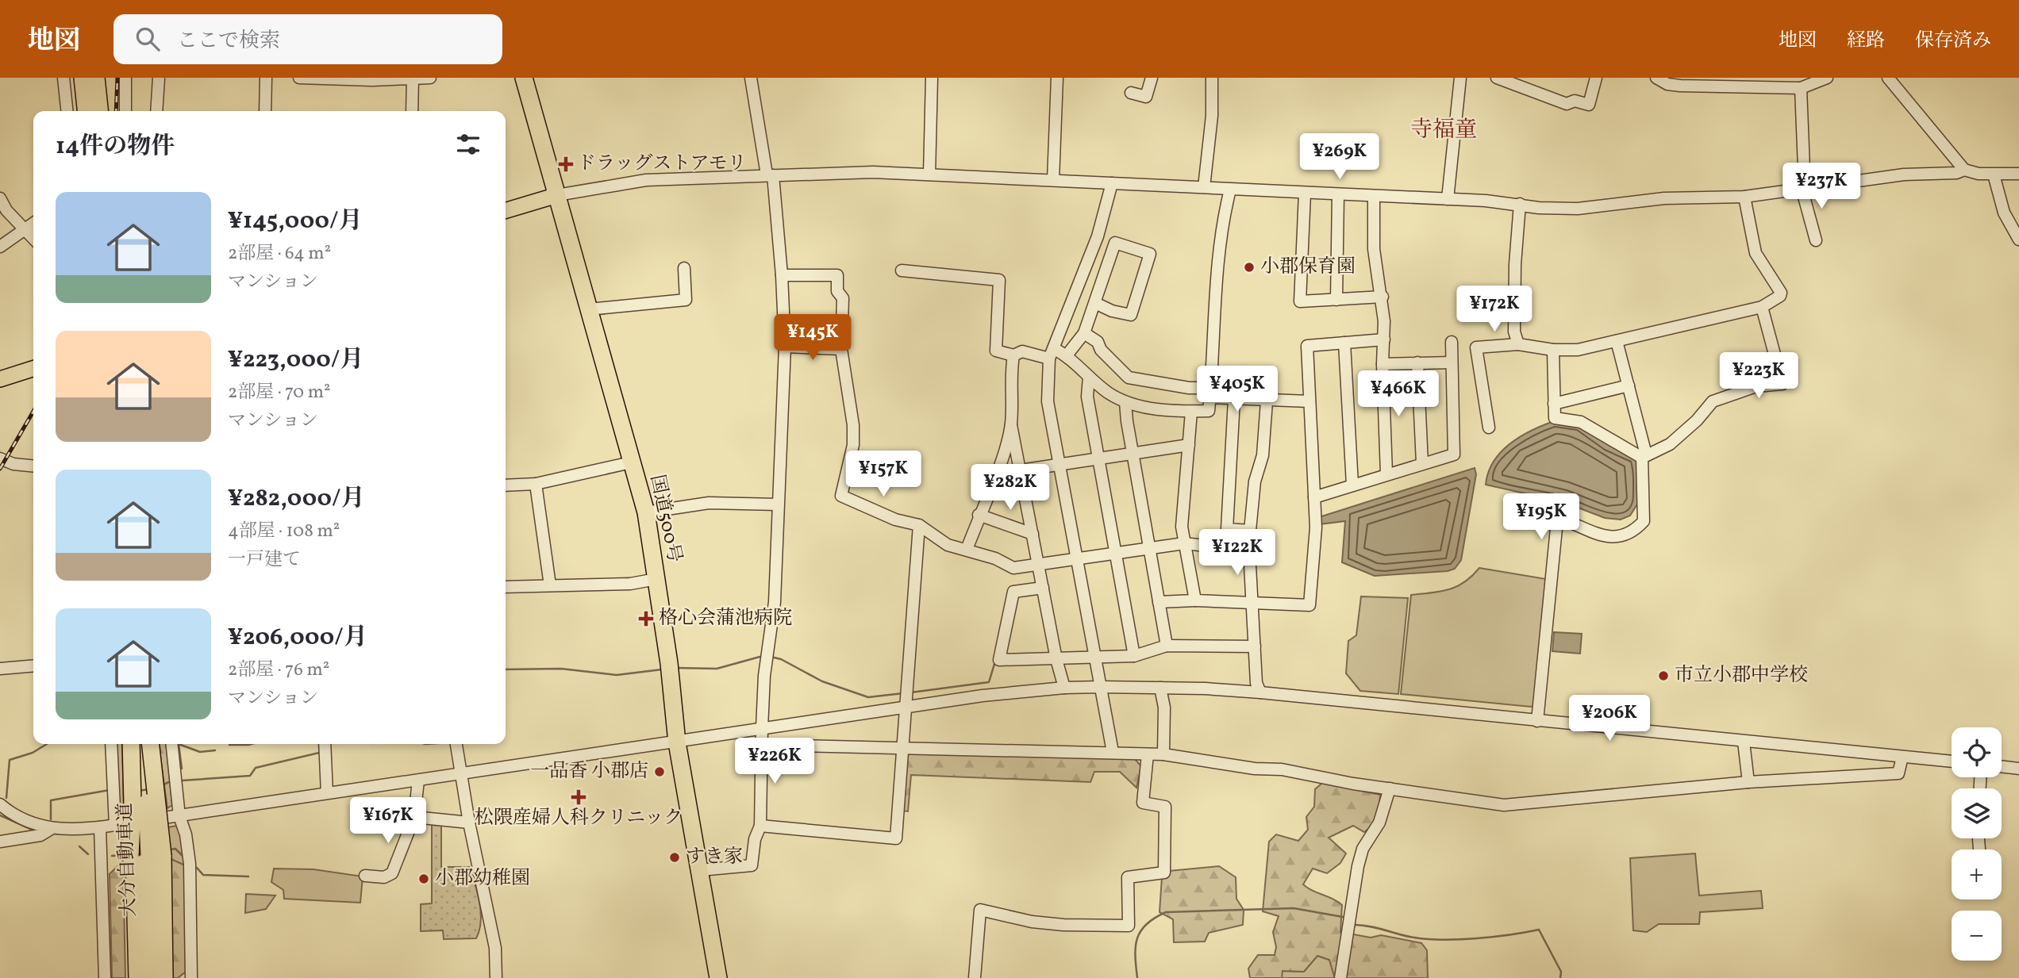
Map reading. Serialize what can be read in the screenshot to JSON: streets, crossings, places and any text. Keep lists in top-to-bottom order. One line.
{"streets":{"highway":["国道500号","大分自動車道"]},"districts":["寺福童"],"places":{"health":["ドラッグストアモリ","格心会蒲池病院","松隈産婦人科クリニック"],"other":["小郡保育園","市立小郡中学校","一品香 小郡店","すき家","小郡幼稚園"]},"page":{"header":"地図","search":"ここで検索","nav":["地図","経路","保存済み"],"heading":"14件の物件","price":["¥269K","¥237K","¥172K","¥145K","¥223K","¥405K","¥466K","¥157K","¥282K","¥195K","¥122K","¥206K","¥226K","¥167K"],"list":[{"name":"¥145,000/月","note":"2部屋 · 64 m² · マンション"},{"name":"¥223,000/月","note":"2部屋 · 70 m² · マンション"},{"name":"¥282,000/月","note":"4部屋 · 108 m² · 一戸建て"},{"name":"¥206,000/月","note":"2部屋 · 76 m² · マンション"}],"map_buttons":["+","−"]}}
